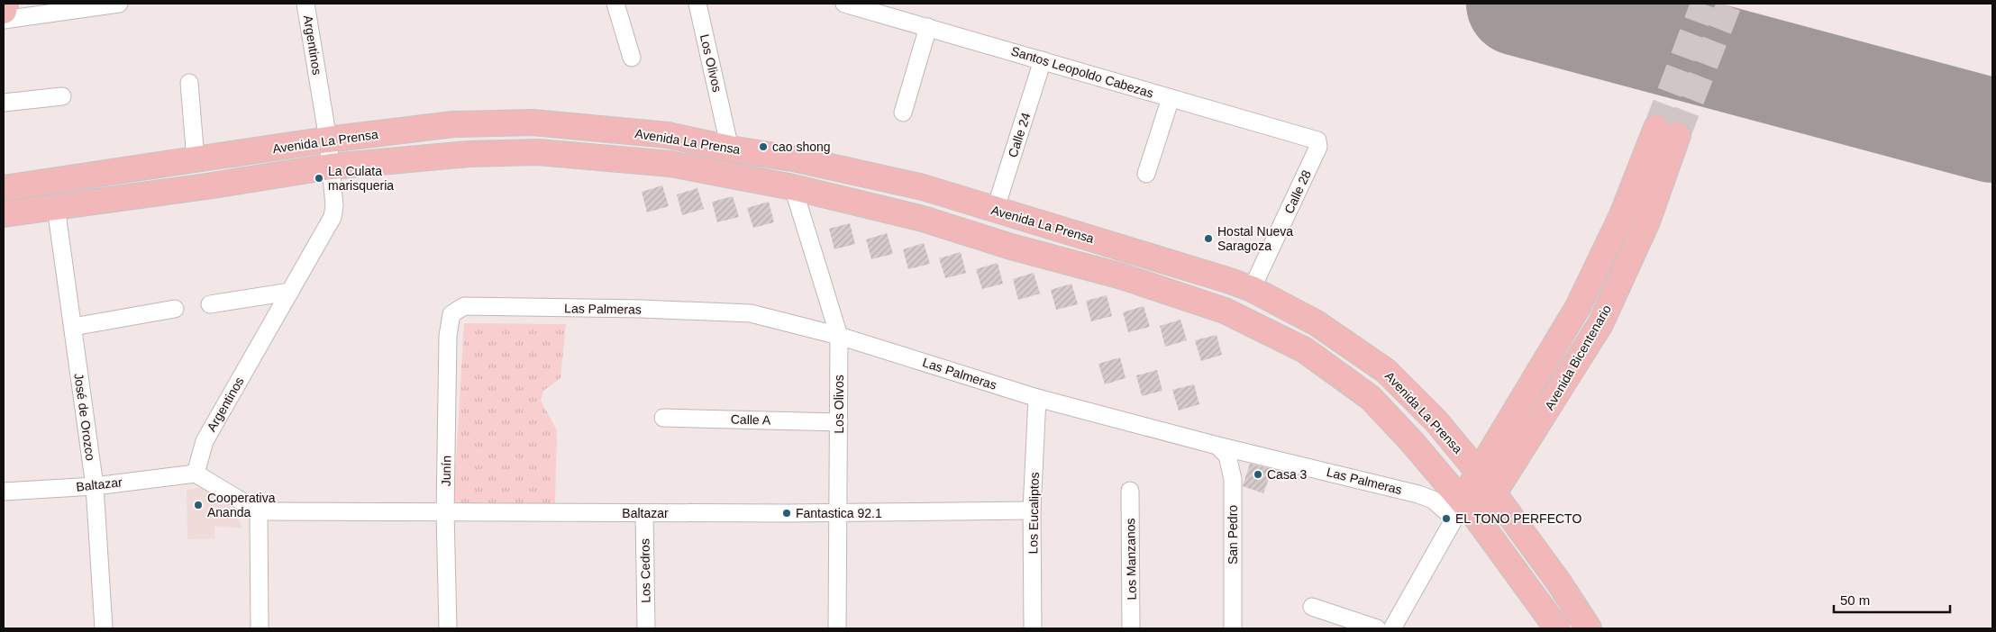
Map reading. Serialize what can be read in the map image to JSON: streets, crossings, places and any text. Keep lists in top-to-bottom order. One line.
{"streets":{"main road":["Avenida La Prensa","Avenida Bicentenario"],"street":["Argentinos","Los Olivos","Santos Leopoldo Cabezas","Calle 24","Calle 28","Las Palmeras","José de Orozco","Calle A","Junín","Baltazar","Los Eucaliptos","San Pedro","Los Manzanos","Los Cedros"]},"crossings":[["Argentinos","Avenida La Prensa"],["Argentinos","Baltazar"],["Los Olivos","Avenida La Prensa"],["Los Olivos","Las Palmeras"],["Los Olivos","Calle A"],["Los Olivos","Baltazar"],["Santos Leopoldo Cabezas","Calle 24"],["Santos Leopoldo Cabezas","Calle 28"],["Calle 24","Avenida La Prensa"],["Avenida La Prensa","Calle 28"],["Avenida La Prensa","Las Palmeras"],["Avenida La Prensa","Avenida Bicentenario"],["Avenida La Prensa","José de Orozco"],["Las Palmeras","Avenida Bicentenario"],["Las Palmeras","Junín"],["Las Palmeras","Los Eucaliptos"],["Las Palmeras","San Pedro"],["José de Orozco","Baltazar"],["Junín","Baltazar"],["Baltazar","Los Eucaliptos"],["Baltazar","Los Cedros"]],"places":["cao shong","La Culata marisqueria","Hostal Nueva Saragoza","Casa 3","Cooperativa Ananda","Fantastica 92.1","EL TONO PERFECTO"],"scale_bar":"50 m"}
